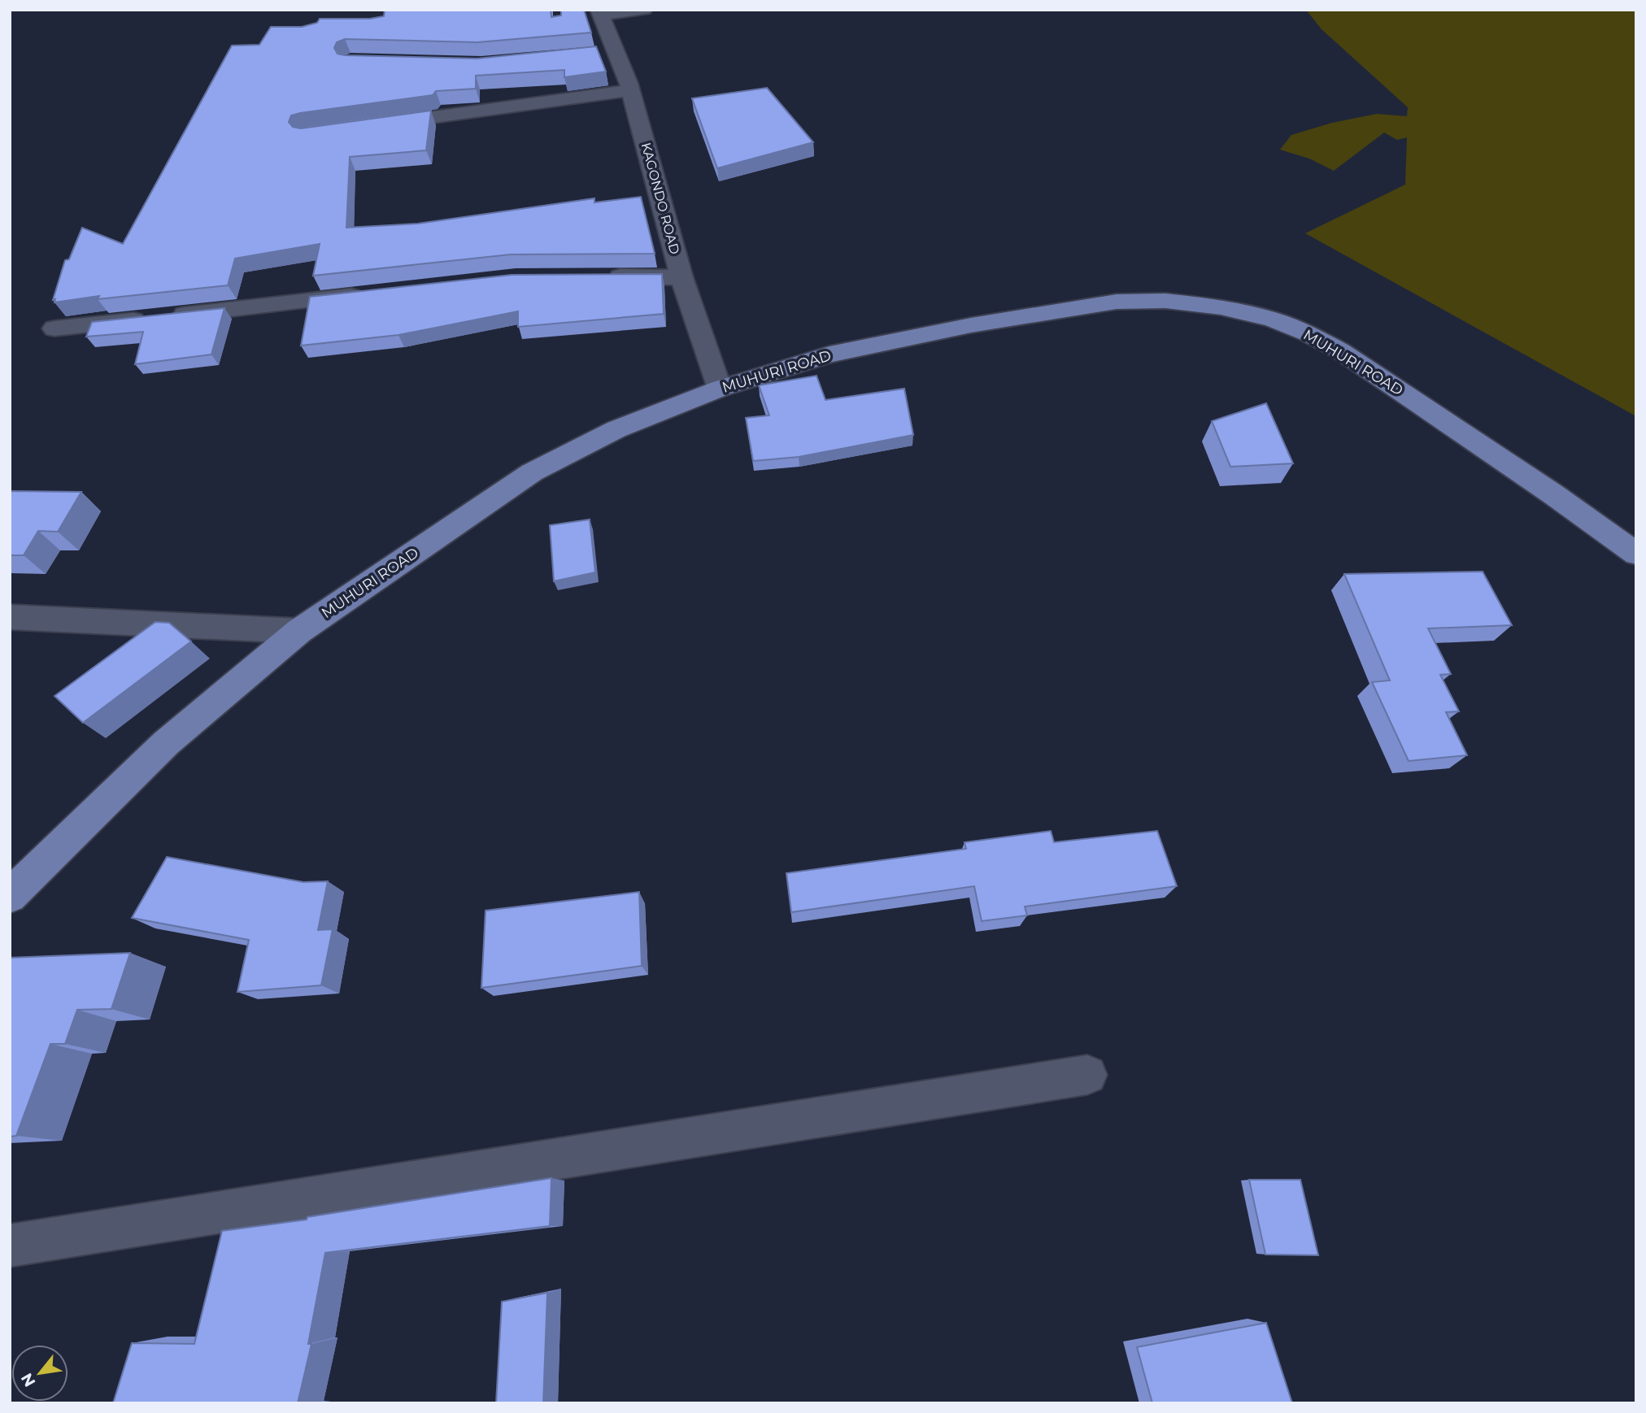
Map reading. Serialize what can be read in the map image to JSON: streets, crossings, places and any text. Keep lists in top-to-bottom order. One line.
{"streets":{"main road":["MUHURI ROAD"],"street":["KAGONDO ROAD"]},"crossings":[["KAGONDO ROAD","MUHURI ROAD"]],"north":"bottom left"}
